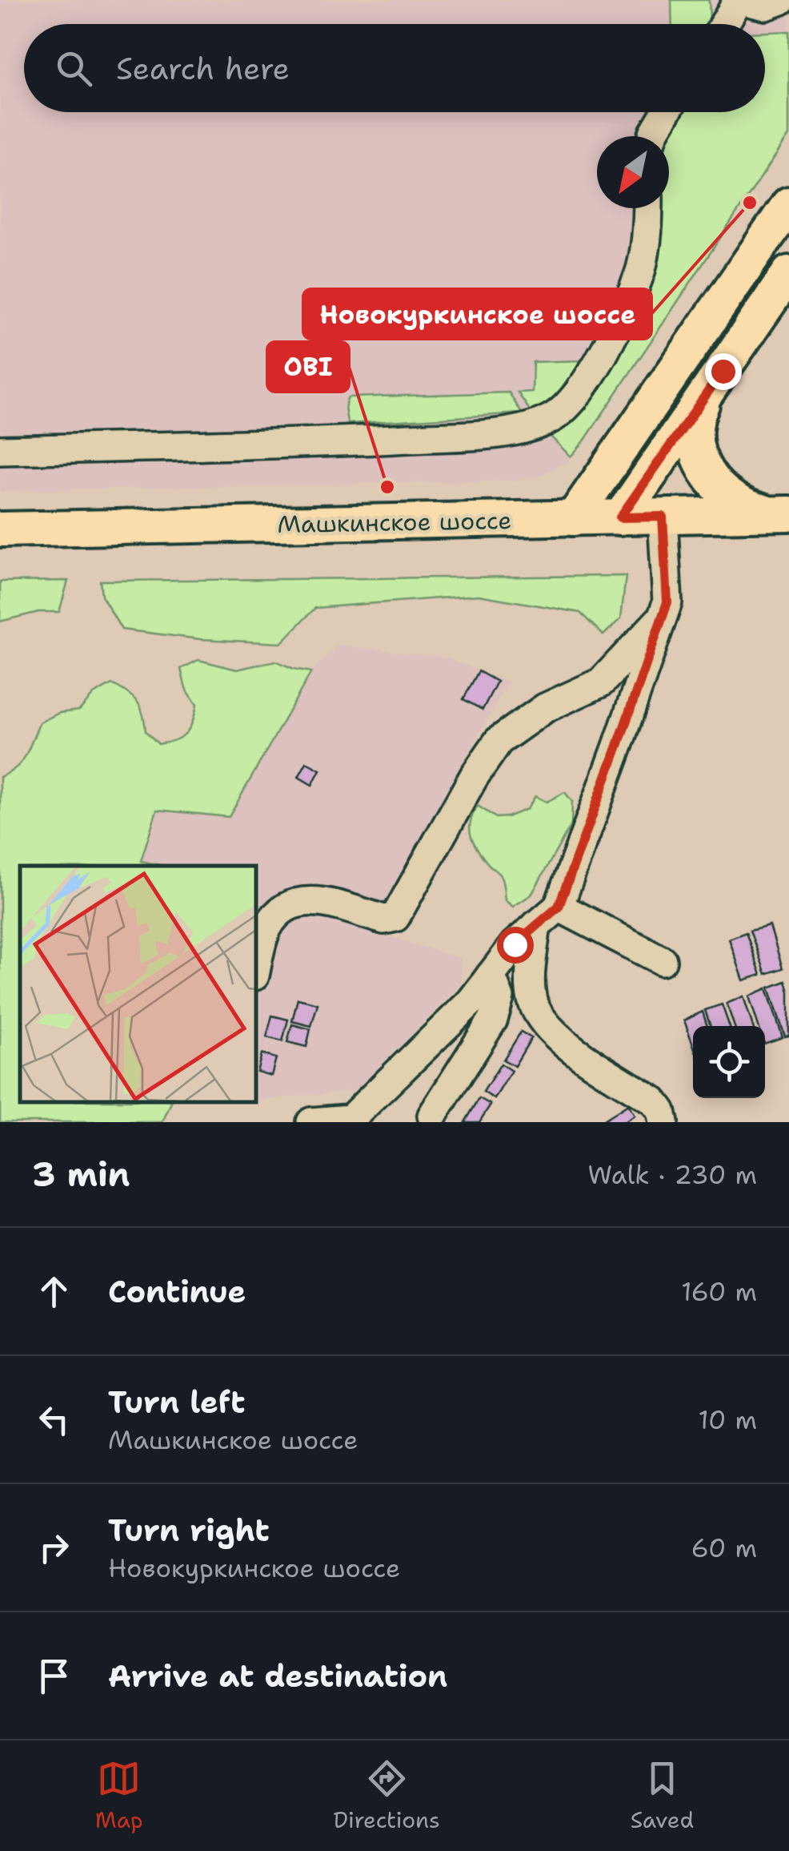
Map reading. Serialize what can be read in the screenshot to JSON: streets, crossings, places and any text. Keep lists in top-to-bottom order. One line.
{"streets":{"main road":["Машкинское шоссе"]},"places":["Новокуркинское шоссе","OBI"],"north":"bottom left","page":{"search":"Search here","heading":["3 min","Walk · 230 m"],"list":[["Continue","160 m"],["Turn left","Машкинское шоссе","10 m"],["Turn right","Новокуркинское шоссе","60 m"],"Arrive at destination"],"nav":["Map","Directions","Saved"]}}
